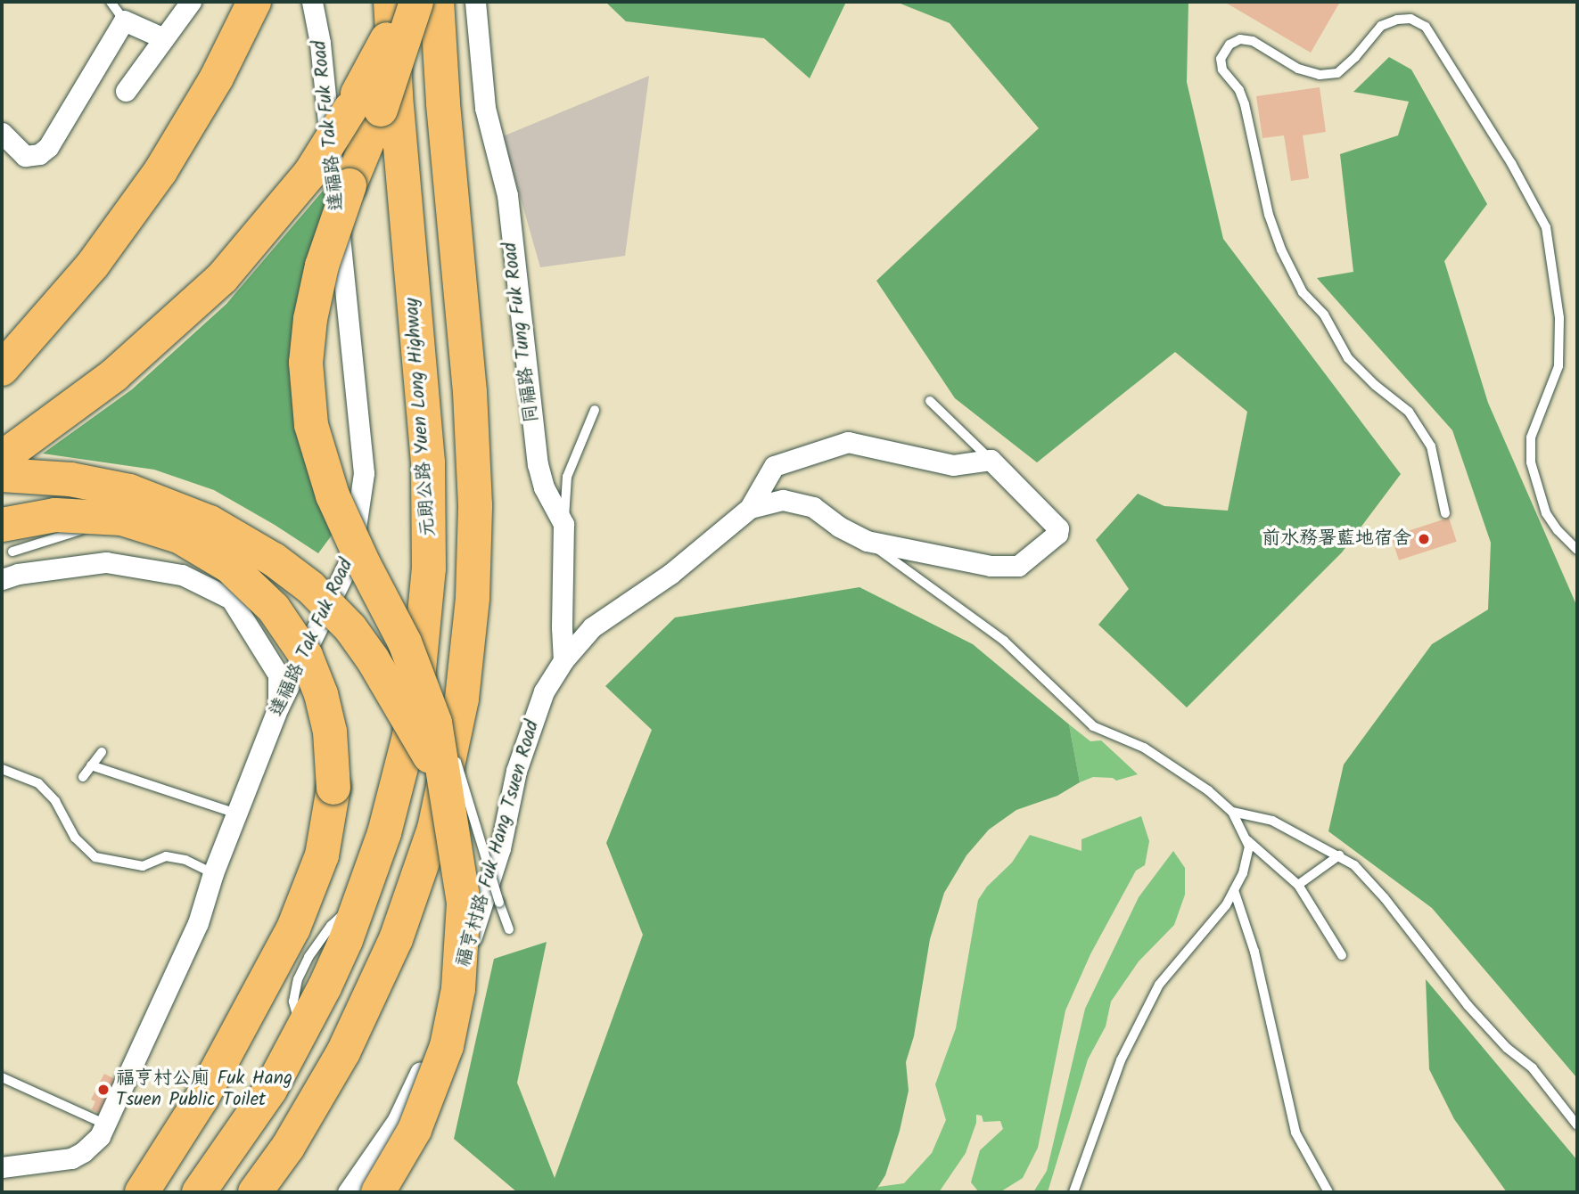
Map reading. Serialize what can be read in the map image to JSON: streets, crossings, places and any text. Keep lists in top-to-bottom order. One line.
{"streets":{"highway":["元朗公路 Yuen Long Highway"],"street":["達福路 Tak Fuk Road","同福路 Tung Fuk Road","福亨村路 Fuk Hang Tsuen Road"]},"crossings":[["同福路 Tung Fuk Road","福亨村路 Fuk Hang Tsuen Road"]],"places":["前水務署藍地宿舍","福亨村公廁 Fuk Hang Tsuen Public Toilet"]}
